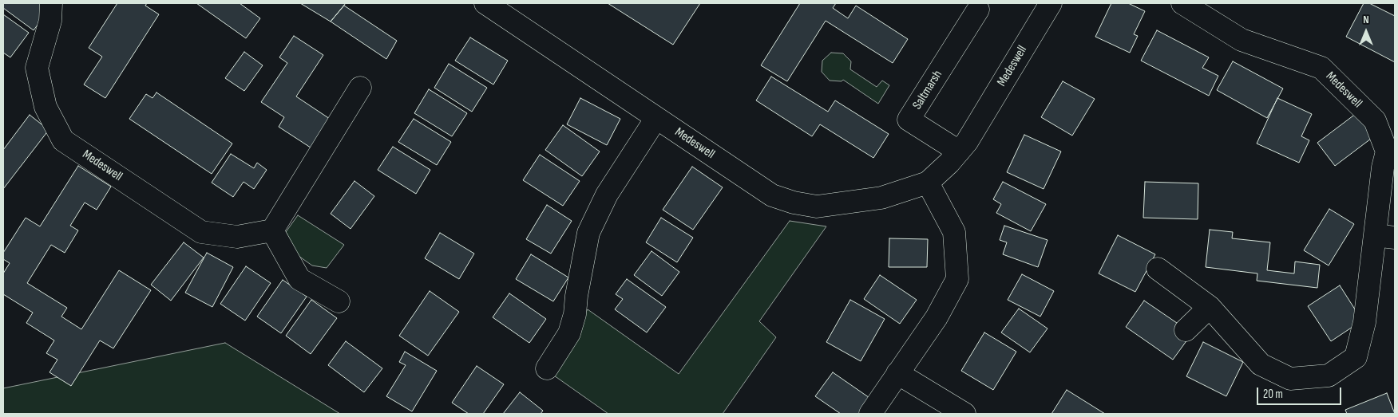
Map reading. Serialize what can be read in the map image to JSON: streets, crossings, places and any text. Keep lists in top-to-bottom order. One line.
{"streets":{"street":["Medeswell","Saltmarsh"]},"crossings":[["Medeswell","Saltmarsh"]],"scale_bar":"20 m","north":"top"}
